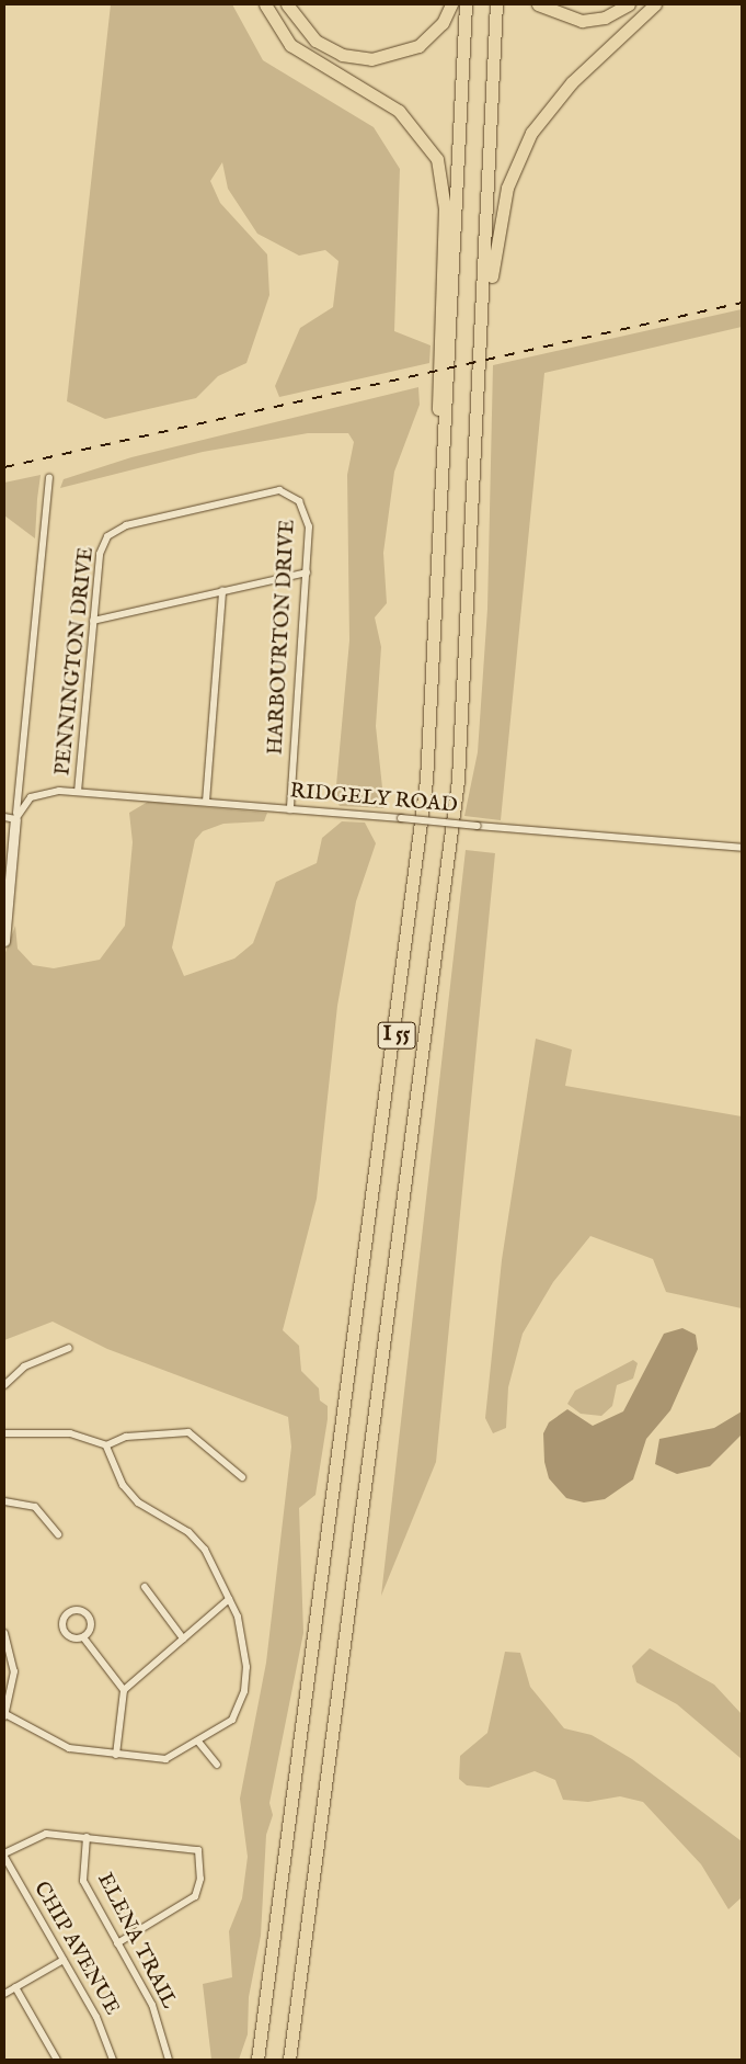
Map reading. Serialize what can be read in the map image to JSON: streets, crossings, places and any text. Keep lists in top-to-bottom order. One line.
{"streets":{"highway":["I 55"],"street":["HARBOURTON DRIVE","PENNINGTON DRIVE","RIDGELY ROAD","ELENA TRAIL","CHIP AVENUE"]},"crossings":[["HARBOURTON DRIVE","PENNINGTON DRIVE"],["HARBOURTON DRIVE","RIDGELY ROAD"],["PENNINGTON DRIVE","RIDGELY ROAD"]]}
